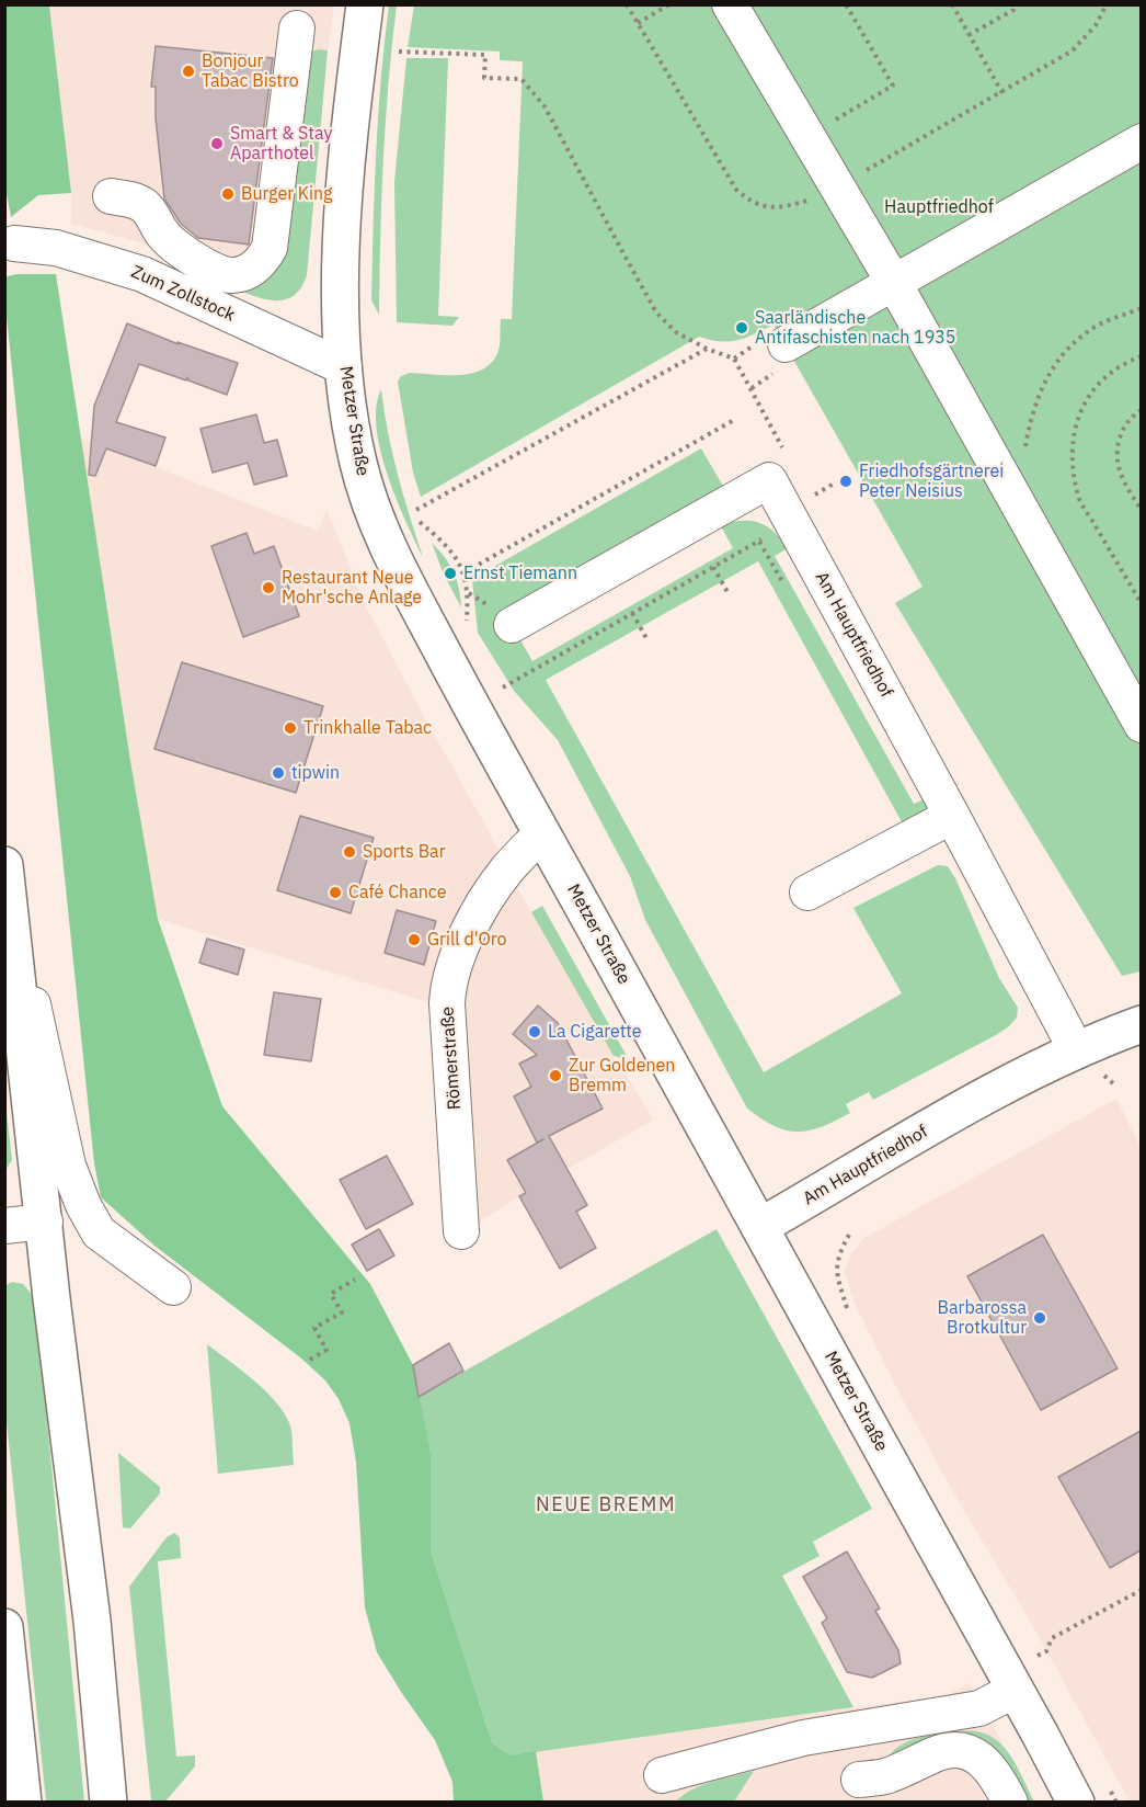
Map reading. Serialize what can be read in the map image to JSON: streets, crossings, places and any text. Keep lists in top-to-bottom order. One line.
{"streets":{"main road":["Metzer Straße","Am Hauptfriedhof"],"street":["Zum Zollstock","Römerstraße"]},"crossings":[["Zum Zollstock","Metzer Straße"],["Metzer Straße","Am Hauptfriedhof"],["Metzer Straße","Römerstraße"]],"districts":["NEUE BREMM"],"parks":["Hauptfriedhof"],"places":["Bonjour Tabac Bistro","Smart & Stay Aparthotel","Burger King","Saarländische Antifaschisten nach 1935","Friedhofsgärtnerei Peter Neisius","Ernst Tiemann","Restaurant Neue Mohr'sche Anlage","Trinkhalle Tabac","tipwin","Sports Bar","Café Chance","Grill d'Oro","La Cigarette","Zur Goldenen Bremm","Barbarossa Brotkultur"]}
